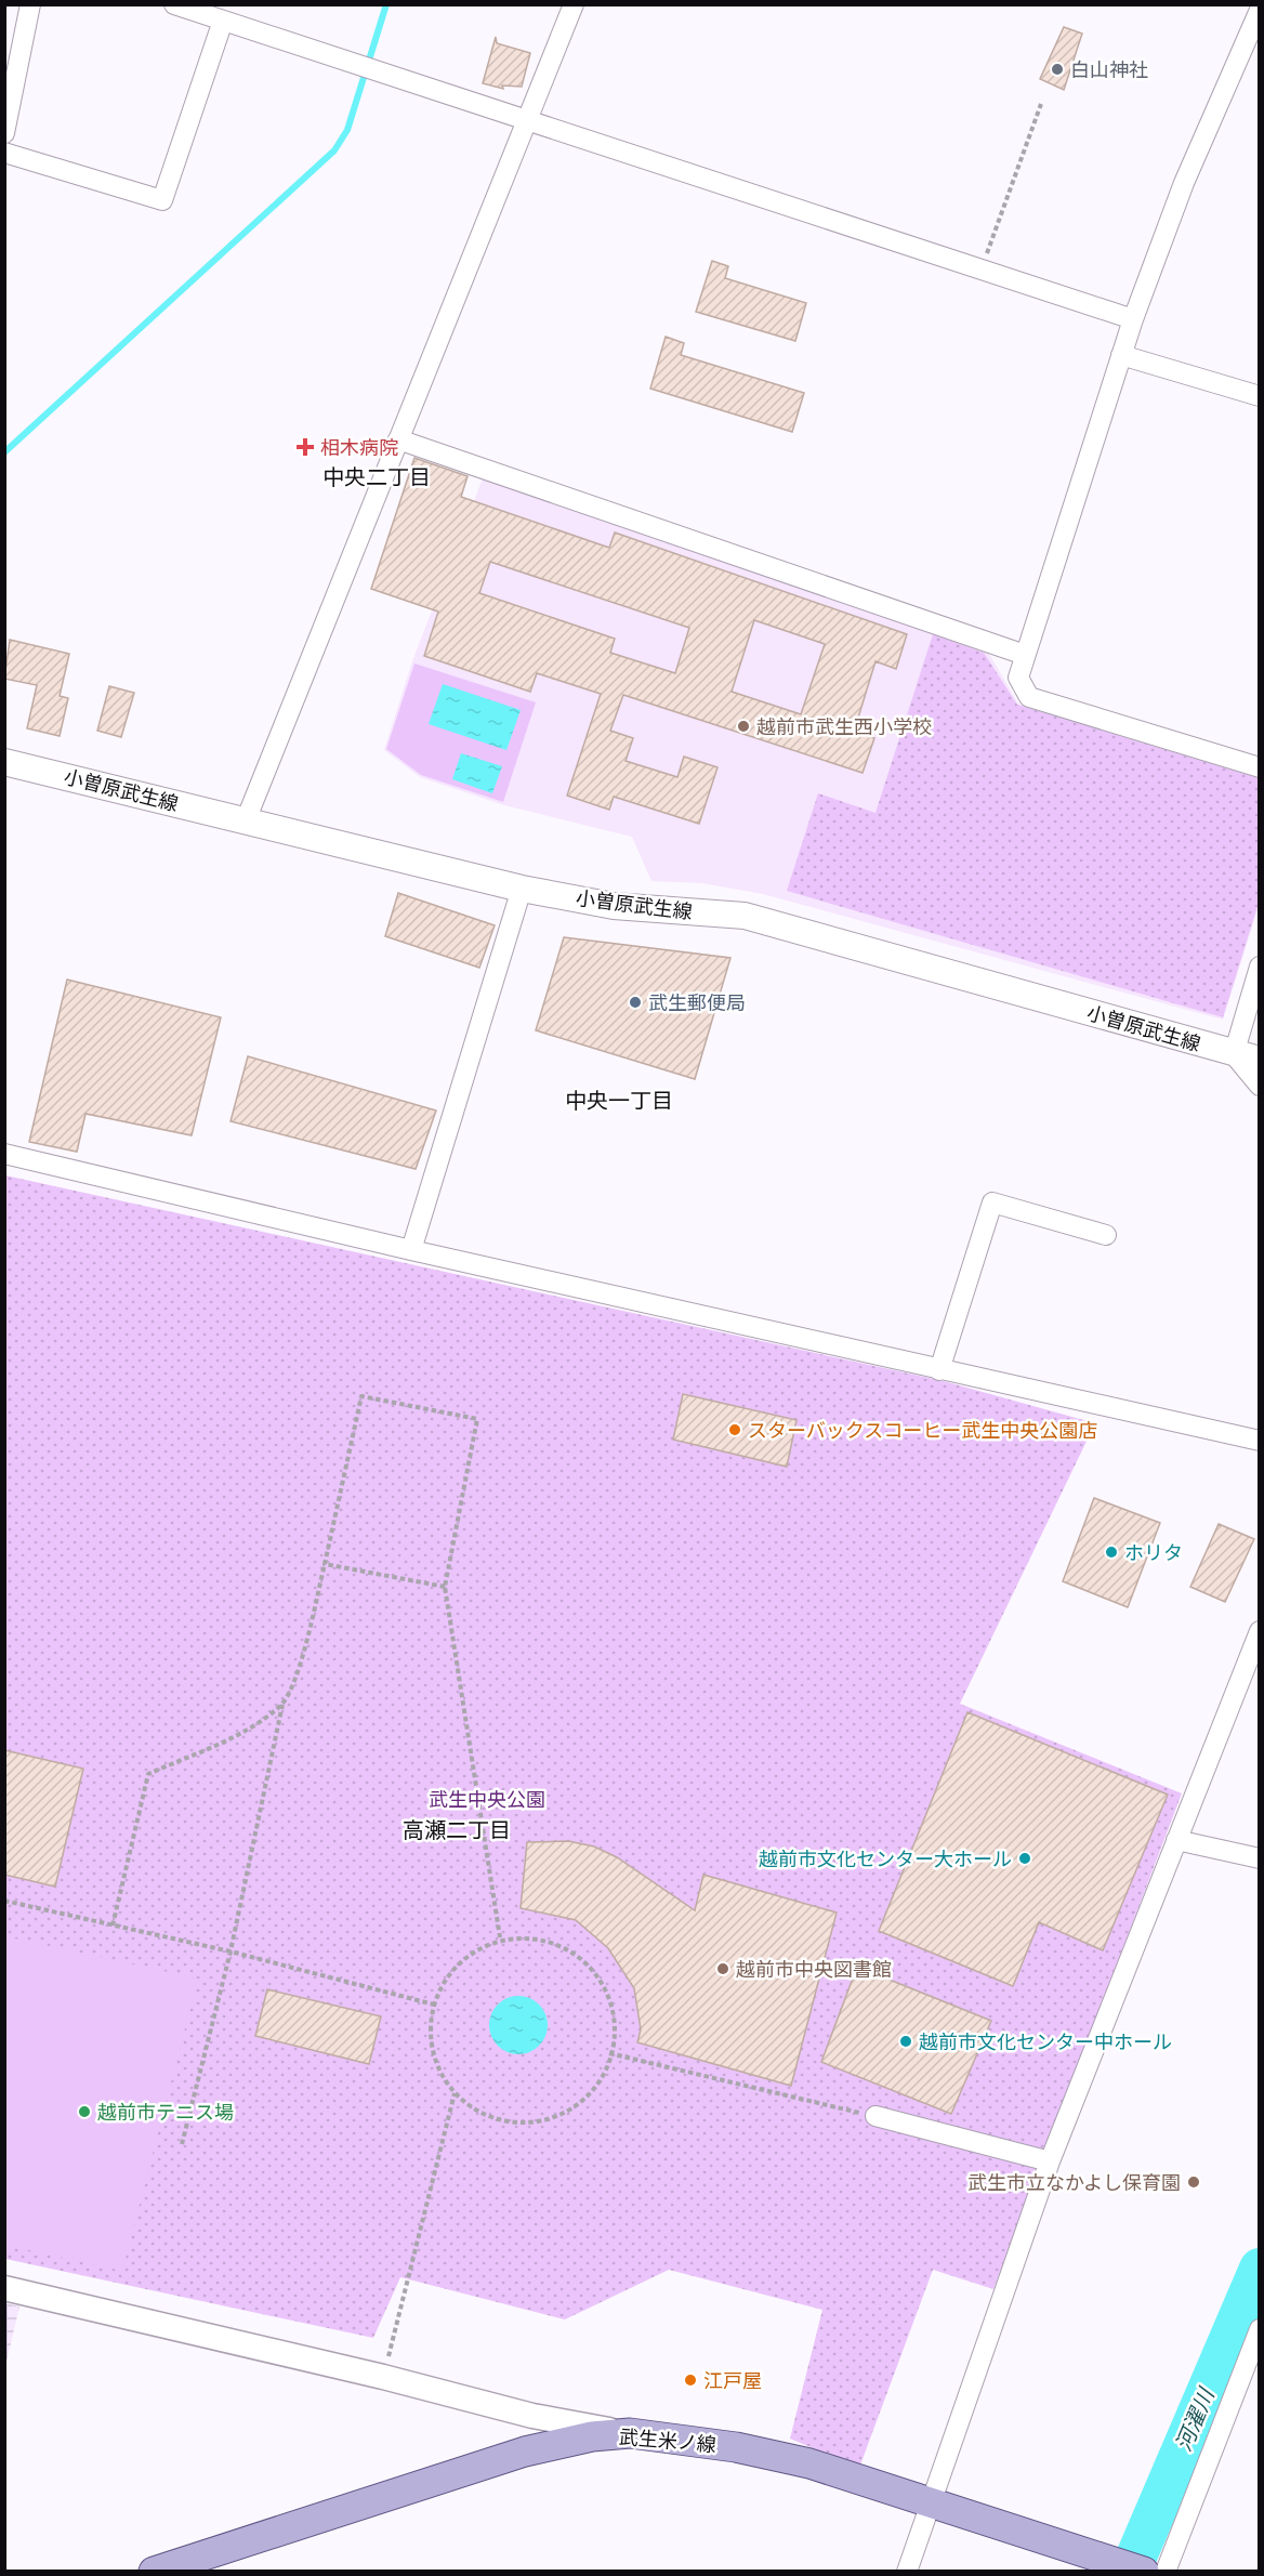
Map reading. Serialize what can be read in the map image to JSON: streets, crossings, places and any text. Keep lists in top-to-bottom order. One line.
{"streets":{"main road":["小曽原武生線","武生米ノ線"]},"districts":["中央二丁目","中央一丁目","高瀬二丁目"],"water":["河濯川"],"parks":["武生中央公園"],"places":{"other":["白山神社","越前市武生西小学校","武生郵便局","スターバックスコーヒー武生中央公園店","ホリタ","越前市文化センター大ホール","越前市中央図書館","越前市文化センター中ホール","越前市テニス場","武生市立なかよし保育園","江戸屋"],"health":["相木病院"]}}
